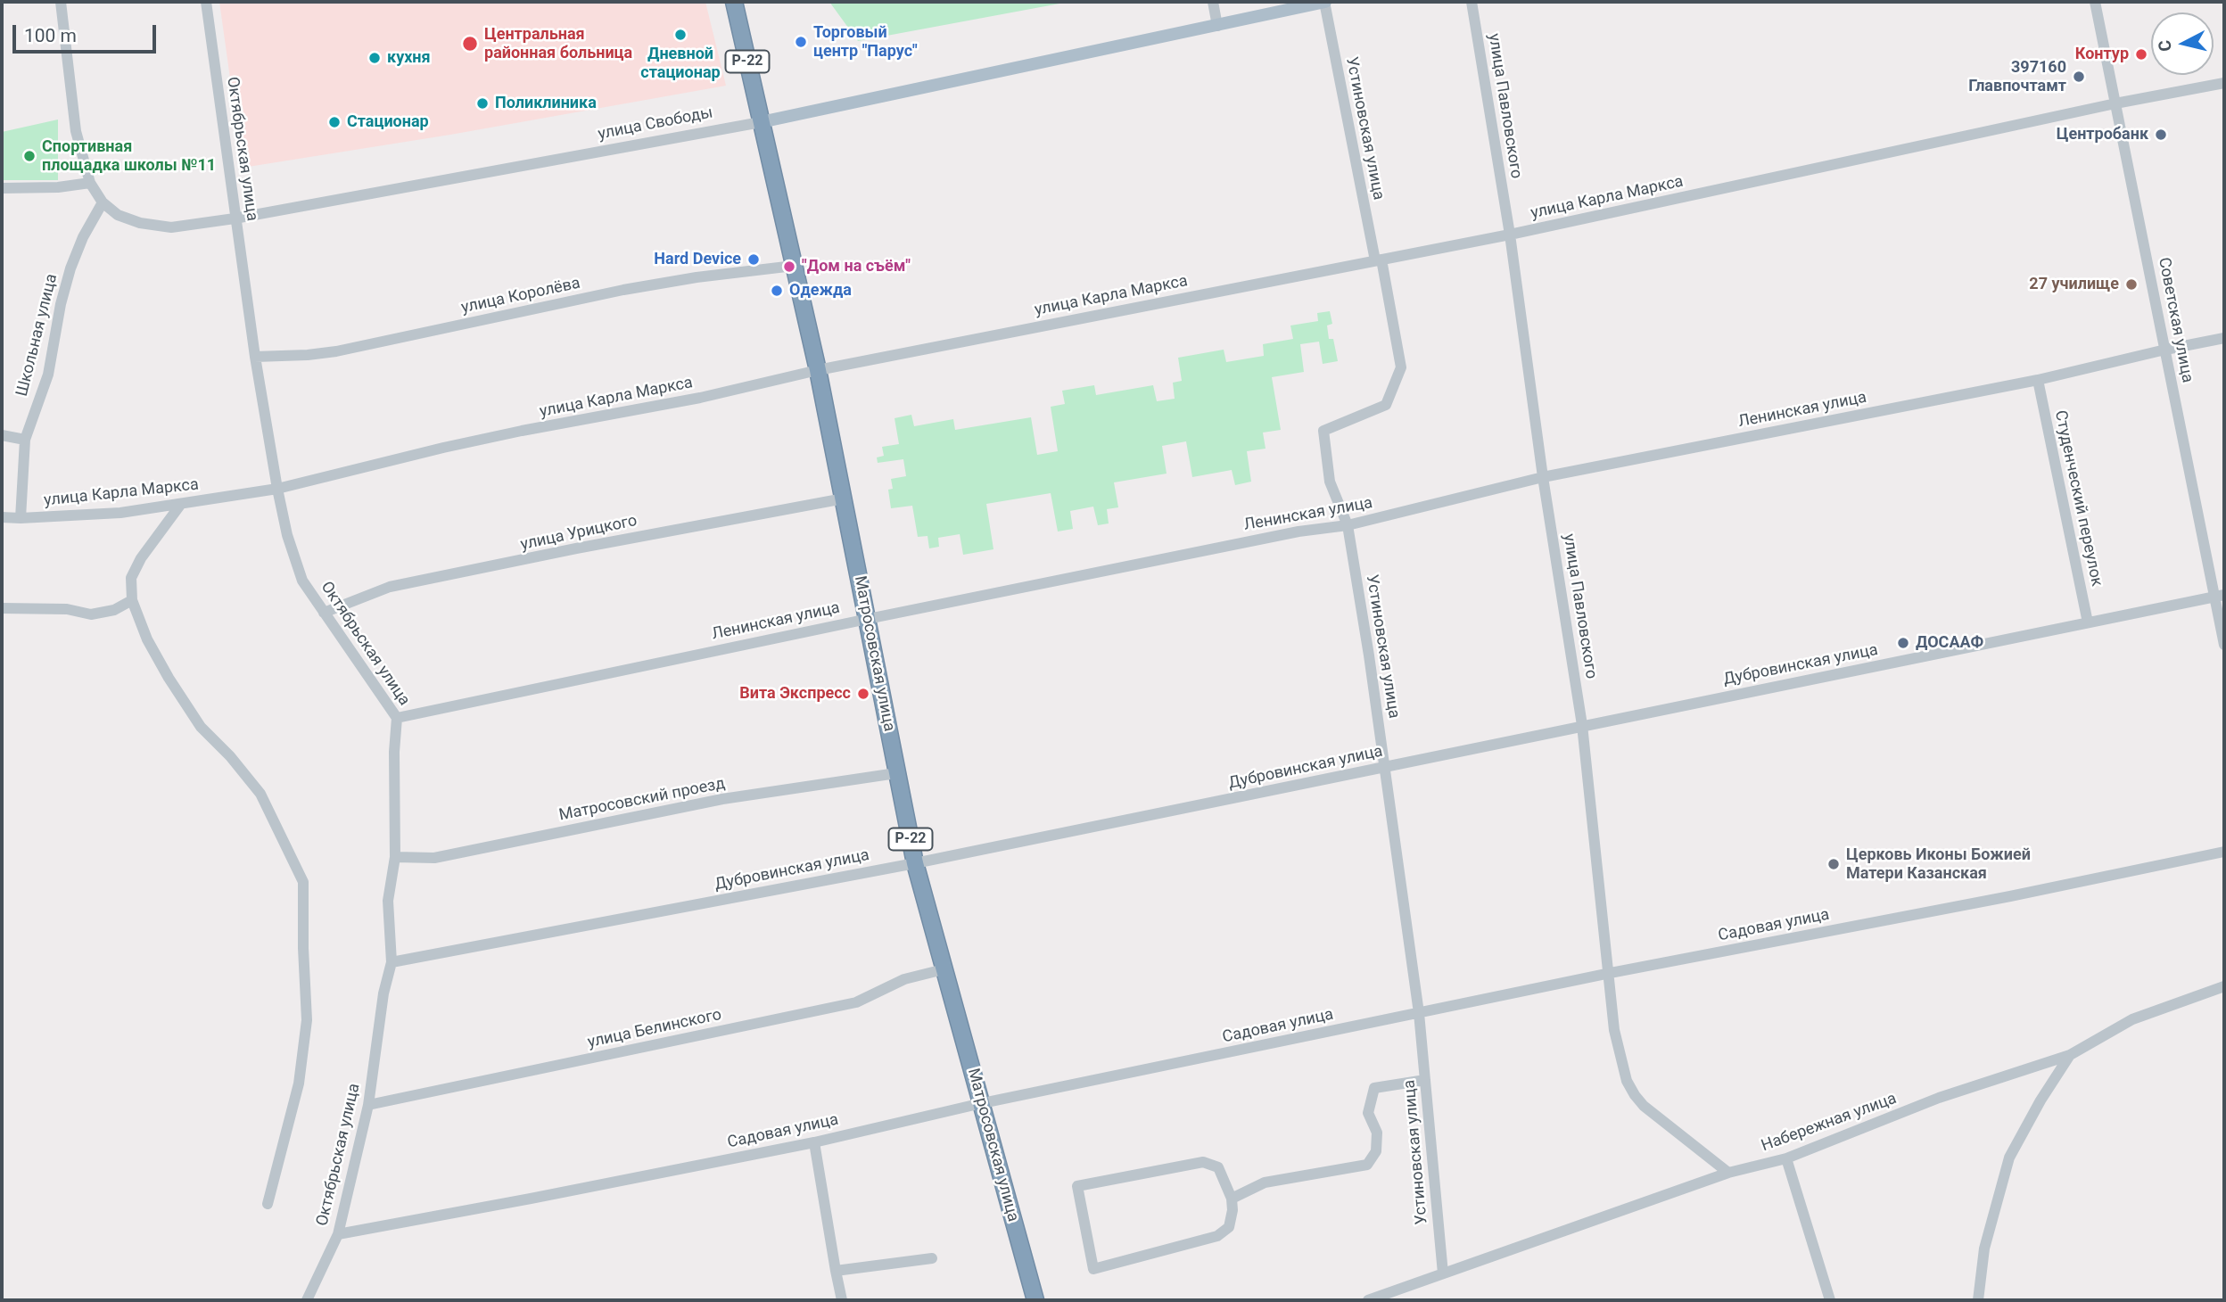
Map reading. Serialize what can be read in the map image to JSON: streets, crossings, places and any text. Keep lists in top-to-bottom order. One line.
{"streets":{"highway":["Р-22","Матросовская улица"],"main road":["улица Свободы"],"street":["улица Павловского","Устиновская улица","Октябрьская улица","улица Карла Маркса","улица Королёва","Советская улица","Школьная улица","Ленинская улица","Студенческий переулок","улица Урицкого","Дубровинская улица","Матросовский проезд","Садовая улица","улица Белинского","Набережная улица"]},"crossings":[["улица Павловского","улица Карла Маркса"],["улица Павловского","Ленинская улица"],["улица Павловского","Дубровинская улица"],["улица Павловского","Садовая улица"],["улица Павловского","Набережная улица"],["улица Свободы","Устиновская улица"],["улица Свободы","Октябрьская улица"],["улица Свободы","Школьная улица"],["улица Свободы","Матросовская улица"],["Устиновская улица","улица Карла Маркса"],["Устиновская улица","Ленинская улица"],["Устиновская улица","Дубровинская улица"],["Устиновская улица","Садовая улица"],["Устиновская улица","Набережная улица"],["Октябрьская улица","улица Карла Маркса"],["Октябрьская улица","улица Королёва"],["Октябрьская улица","Ленинская улица"],["Октябрьская улица","улица Урицкого"],["Октябрьская улица","Дубровинская улица"],["Октябрьская улица","Матросовский проезд"],["Октябрьская улица","Садовая улица"],["Октябрьская улица","улица Белинского"],["улица Карла Маркса","Советская улица"],["улица Карла Маркса","Школьная улица"],["улица Карла Маркса","Матросовская улица"],["улица Королёва","Матросовская улица"],["Советская улица","Ленинская улица"],["Советская улица","Дубровинская улица"],["Ленинская улица","Студенческий переулок"],["Ленинская улица","Матросовская улица"],["Студенческий переулок","Дубровинская улица"],["улица Урицкого","Матросовская улица"],["Матросовская улица","Дубровинская улица"],["Матросовская улица","Матросовский проезд"],["Матросовская улица","Садовая улица"],["Матросовская улица","улица Белинского"]],"places":["Дневной стационар","Торговый центр \"Парус\"","Центральная районная больница","Контур","кухня","397160 Главпочтамт","Поликлиника","Стационар","Центробанк","Спортивная площадка школы №11","Hard Device","\"Дом на съём\"","27 училище","Одежда","ДОСААФ","Вита Экспресс","Церковь Иконы Божией Матери Казанская"],"scale_bar":"100 m","north":"left"}
